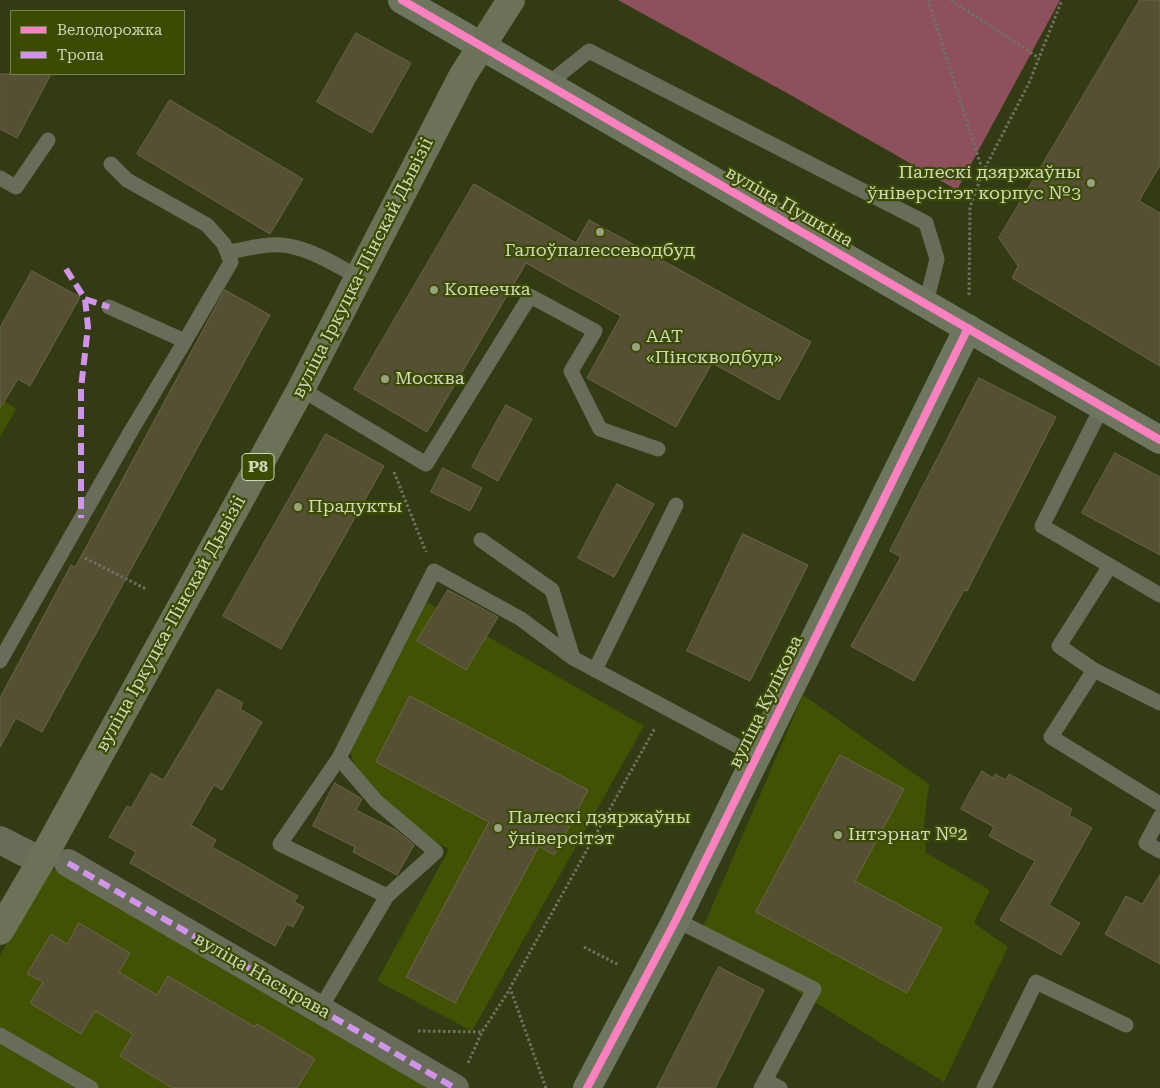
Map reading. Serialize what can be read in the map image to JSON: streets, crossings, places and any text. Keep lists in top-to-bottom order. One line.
{"streets":{"main road":["вуліца Іркуцка-Пінскай Дывізіі","Р8"],"street":["вуліца Пушкіна","вуліца Кулікова","вуліца Насырава"]},"crossings":[["вуліца Пушкіна","вуліца Іркуцка-Пінскай Дывізіі"],["вуліца Пушкіна","вуліца Кулікова"]],"places":["Палескі дзяржаўны ўніверсітэт корпус №3","Галоўпалессеводбуд","Копеечка","ААТ «Пінскводбуд»","Москва","Прадукты","Палескі дзяржаўны ўніверсітэт","Інтэрнат №2"],"legend":["Велодорожка","Тропа"]}
